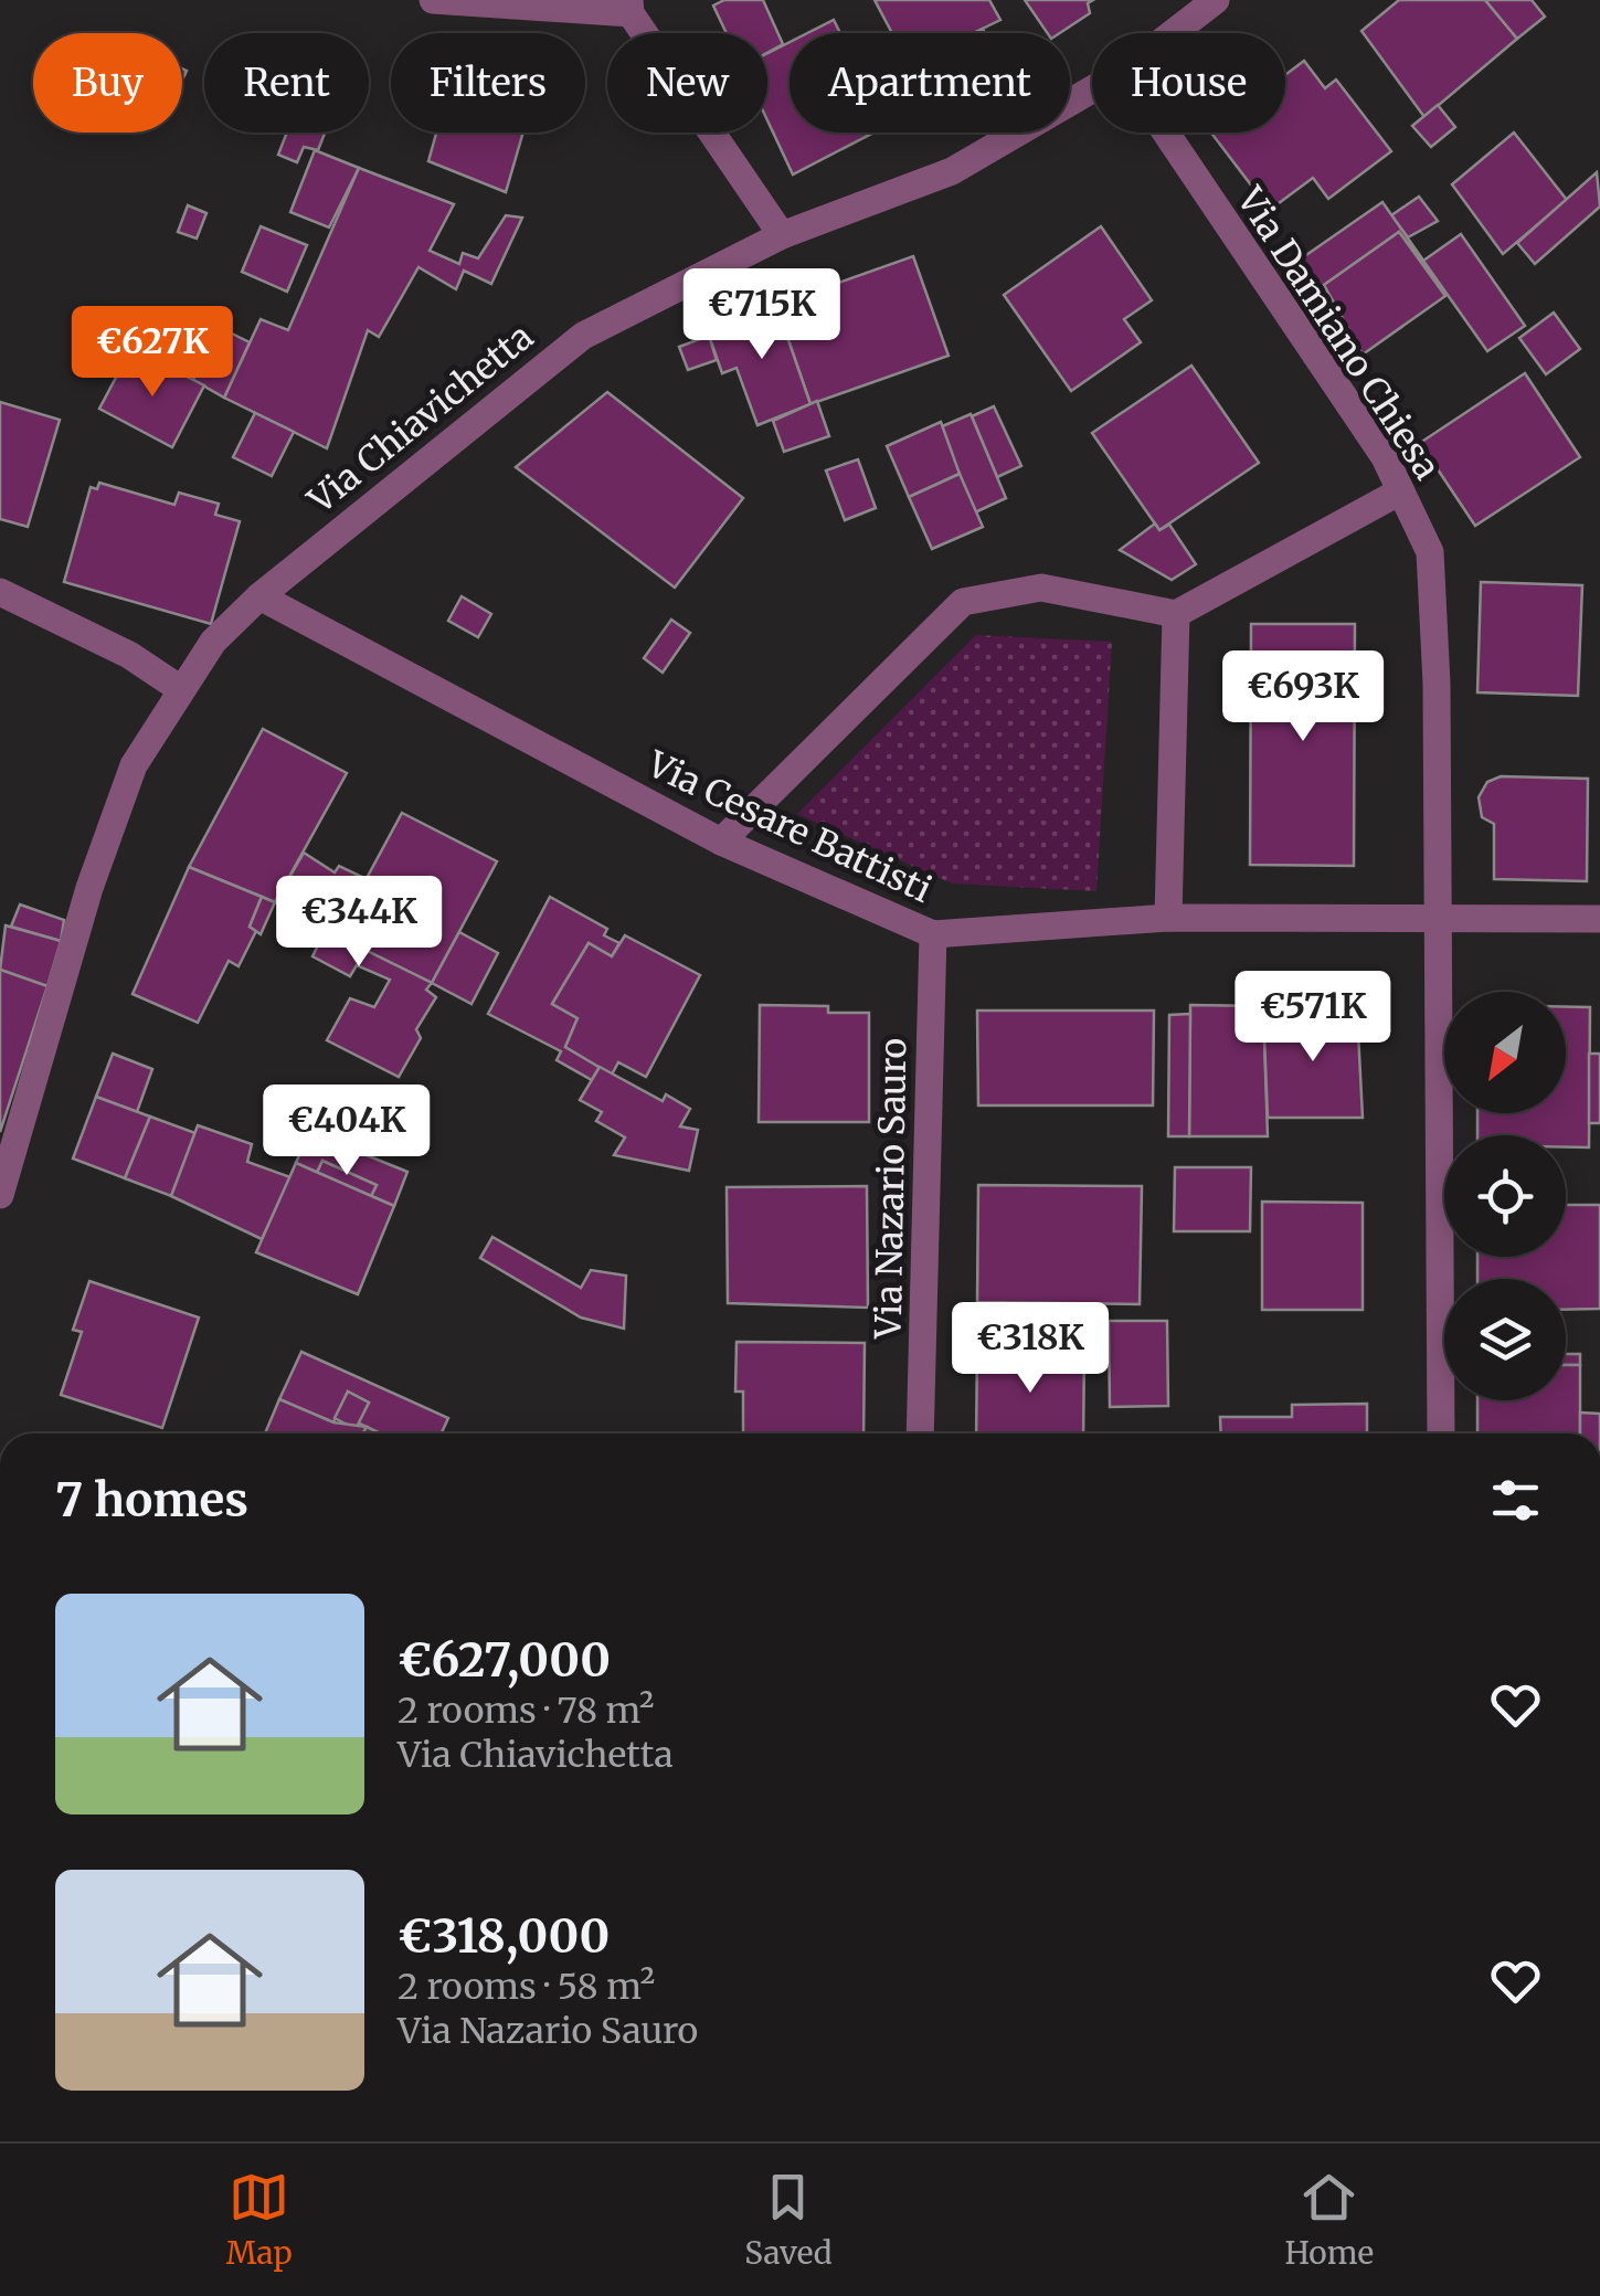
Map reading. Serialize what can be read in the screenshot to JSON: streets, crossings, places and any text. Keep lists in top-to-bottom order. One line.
{"streets":{"street":["Via Damiano Chiesa","Via Chiavichetta","Via Cesare Battisti","Via Nazario Sauro"]},"crossings":[["Via Damiano Chiesa","Via Cesare Battisti"],["Via Chiavichetta","Via Cesare Battisti"],["Via Cesare Battisti","Via Nazario Sauro"]],"north":"bottom left","page":{"chip":["Buy","Rent","Filters","New","Apartment","House"],"price":["€715K","€627K","€693K","€344K","€571K","€404K","€318K"],"heading":"7 homes","list":[{"name":"€627,000","note":"2 rooms · 78 m² · Via Chiavichetta"},{"name":"€318,000","note":"2 rooms · 58 m² · Via Nazario Sauro"}],"tabs":["Map","Saved","Home"]}}
